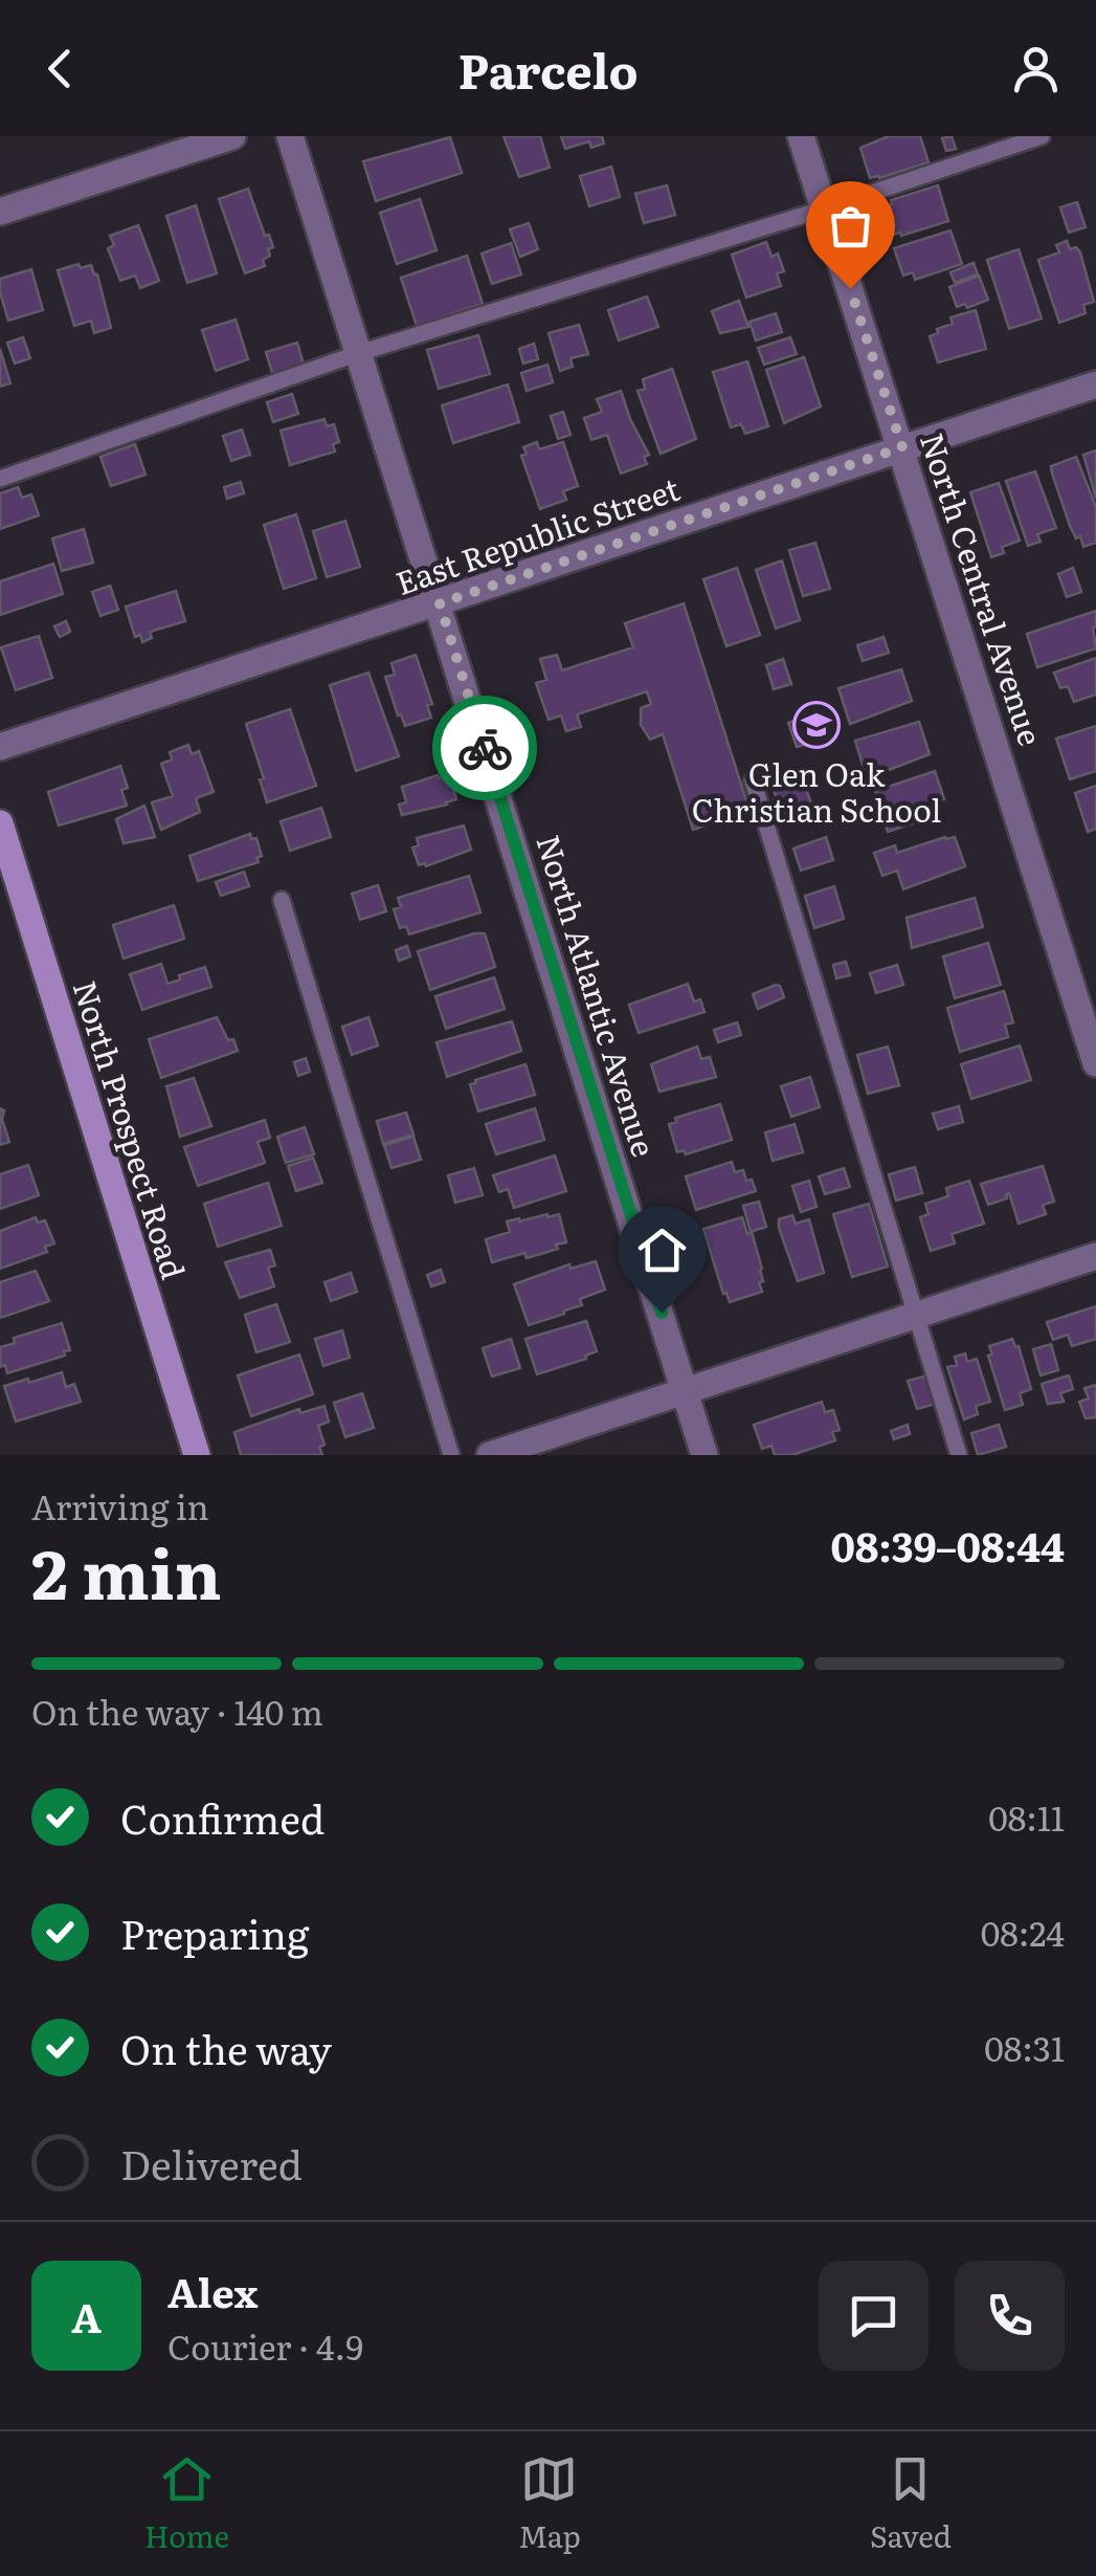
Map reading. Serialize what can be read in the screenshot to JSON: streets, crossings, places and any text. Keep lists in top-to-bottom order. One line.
{"streets":{"main road":["North Prospect Road"],"street":["East Republic Street","North Central Avenue","North Atlantic Avenue"]},"crossings":[["East Republic Street","North Central Avenue"],["East Republic Street","North Atlantic Avenue"]],"places":{"school or university":["Glen Oak Christian School"]},"page":{"header":"Parcelo","heading":["2 min","Arriving in","08:39–08:44"],"panel":["Alex","Courier · 4.9"],"bar":"On the way · 140 m","list":[["Confirmed","08:11"],["Preparing","08:24"],["On the way","08:31"],"Delivered"],"round":"A","tabs":["Home","Map","Saved"]}}
